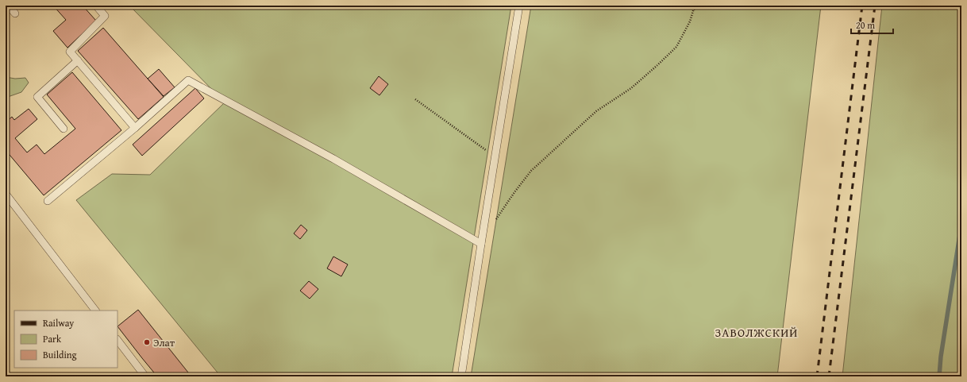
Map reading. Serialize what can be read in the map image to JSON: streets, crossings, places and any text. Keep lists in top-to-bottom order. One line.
{"districts":["ЗАВОЛЖСКИЙ"],"places":["Элат"],"legend":["Railway","Park","Building"],"scale_bar":"20 m"}
